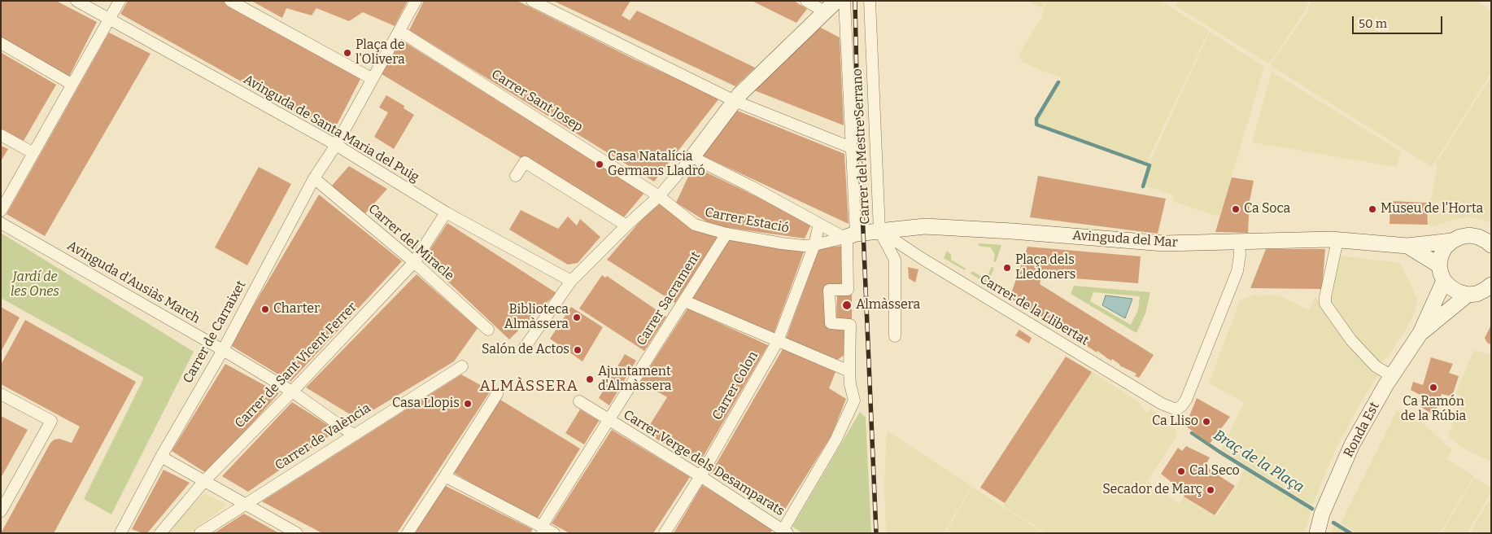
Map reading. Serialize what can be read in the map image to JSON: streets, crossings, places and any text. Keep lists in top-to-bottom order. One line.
{"streets":{"street":["Carrer Sant Josep","Avinguda de Santa Maria del Puig","Carrer del Mestre Serrano","Carrer Estació","Avinguda del Mar","Carrer del Miracle","Avinguda d'Ausiàs March","Carrer Sacrament","Carrer de la Llibertat","Carrer de Carraixet","Carrer de Sant Vicent Ferrer","Carrer Colon","Ronda Est","Carrer de València","Carrer Verge dels Desamparats"]},"crossings":[["Carrer Sant Josep","Carrer Estació"],["Carrer Sant Josep","Carrer de Carraixet"],["Avinguda de Santa Maria del Puig","Carrer de Carraixet"],["Avinguda de Santa Maria del Puig","Carrer de Sant Vicent Ferrer"],["Carrer del Mestre Serrano","Avinguda del Mar"],["Carrer del Mestre Serrano","Carrer de la Llibertat"],["Carrer Estació","Carrer Sacrament"],["Carrer Estació","Carrer Colon"],["Avinguda del Mar","Carrer de la Llibertat"],["Carrer del Miracle","Carrer de Carraixet"],["Carrer del Miracle","Carrer de Sant Vicent Ferrer"],["Avinguda d'Ausiàs March","Carrer de Carraixet"],["Avinguda d'Ausiàs March","Carrer de Sant Vicent Ferrer"],["Avinguda d'Ausiàs March","Carrer de València"],["Carrer Sacrament","Carrer Verge dels Desamparats"],["Carrer Colon","Carrer Verge dels Desamparats"]],"districts":["ALMÀSSERA"],"water":["Braç de la Plaça"],"parks":["Jardí de les Ones"],"places":["Plaça de l'Olivera","Casa Natalícia Germans Lladró","Ca Soca","Museu de l'Horta","Plaça dels Lledoners","Almàssera","Charter","Biblioteca Almàssera","Salón de Actos","Ajuntament d'Almàssera","Ca Ramón de la Rúbia","Casa Llopis","Ca Lliso","Cal Seco","Secador de Març"],"scale_bar":"50 m"}
